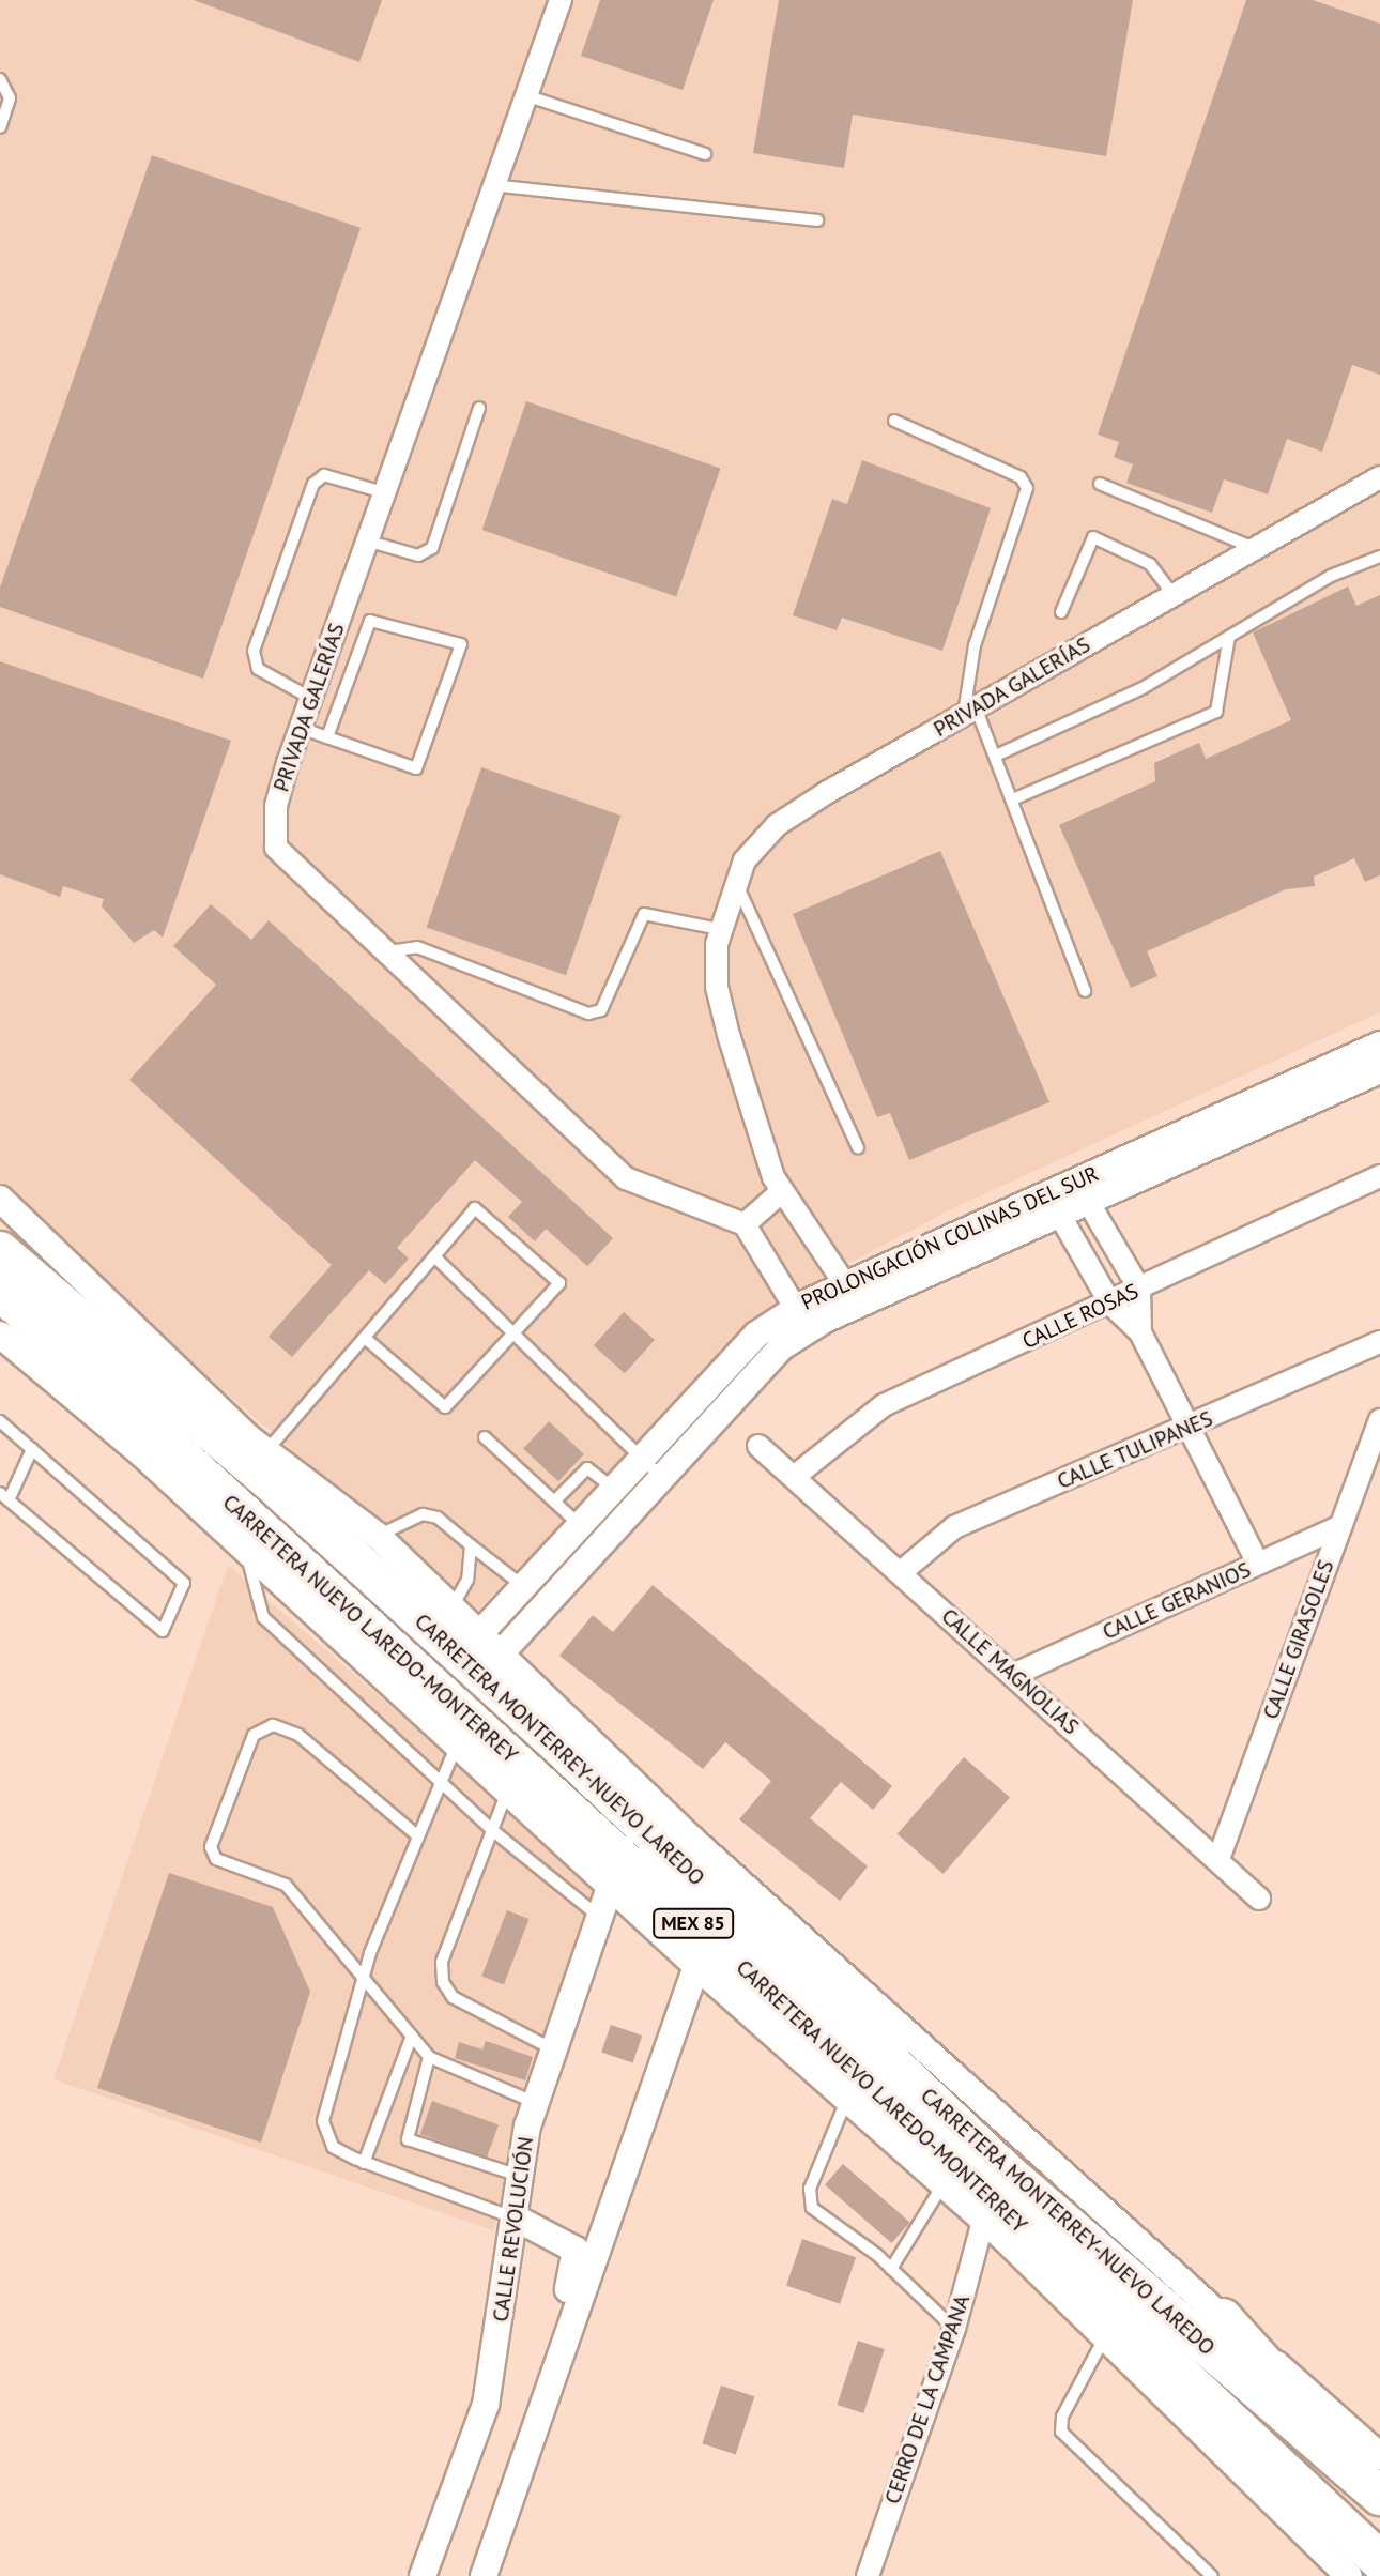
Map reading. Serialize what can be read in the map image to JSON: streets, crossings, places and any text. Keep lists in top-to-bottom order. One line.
{"streets":{"highway":["CARRETERA NUEVO LAREDO-MONTERREY","CARRETERA MONTERREY-NUEVO LAREDO","MEX 85"],"street":["PRIVADA GALERÍAS","PROLONGACIÓN COLINAS DEL SUR","CALLE ROSAS","CALLE TULIPANES","CALLE GERANIOS","CALLE GIRASOLES","CALLE MAGNOLIAS","CALLE REVOLUCIÓN","CERRO DE LA CAMPANA"]},"crossings":[["PRIVADA GALERÍAS","PROLONGACIÓN COLINAS DEL SUR"],["CALLE ROSAS","CALLE MAGNOLIAS"],["CALLE TULIPANES","CALLE MAGNOLIAS"],["CALLE GERANIOS","CALLE GIRASOLES"],["CALLE GERANIOS","CALLE MAGNOLIAS"],["CALLE GIRASOLES","CALLE MAGNOLIAS"]]}
